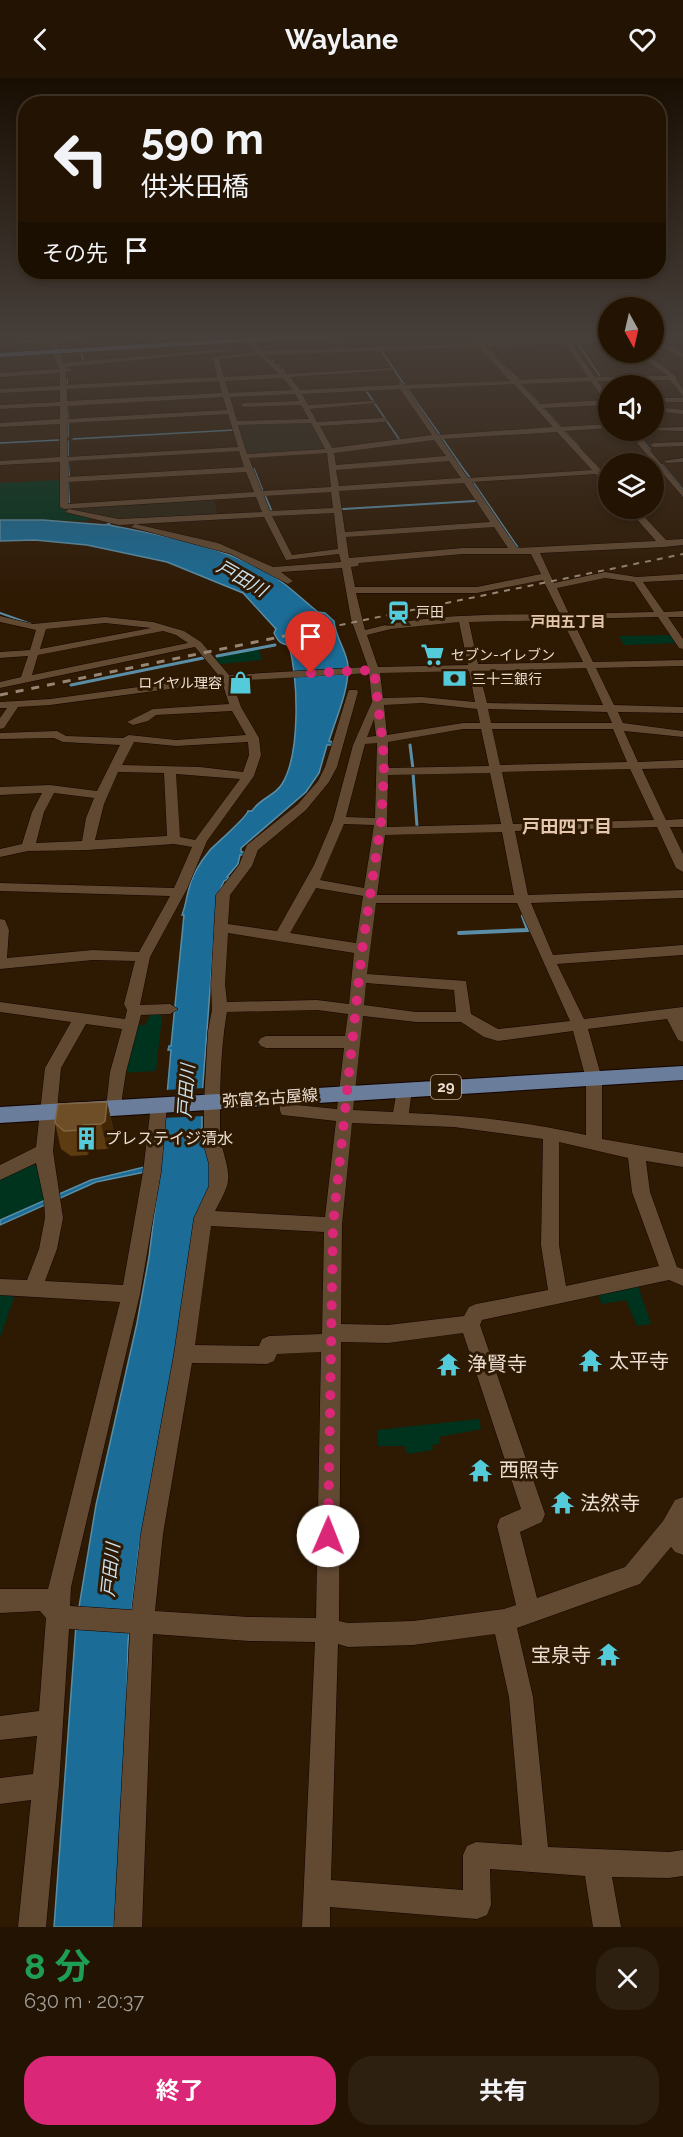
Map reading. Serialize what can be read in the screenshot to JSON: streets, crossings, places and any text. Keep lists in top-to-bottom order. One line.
{"streets":{"main road":["29","弥富名古屋線"]},"districts":["戸田五丁目","戸田四丁目"],"water":["戸田川"],"places":{"station":["戸田"],"supermarket":["セブン-イレブン"],"bank":["三十三銀行"],"shop":["ロイヤル理容"],"building":["プレステイジ清水"],"temple":["太平寺","浄賢寺","西照寺","法然寺","宝泉寺"]},"north":"bottom","page":{"header":"Waylane","turn":["590 m","供米田橋"],"then":"その先","heading":["8 分","630 m · 20:37"],"buttons":["終了","共有"]}}
